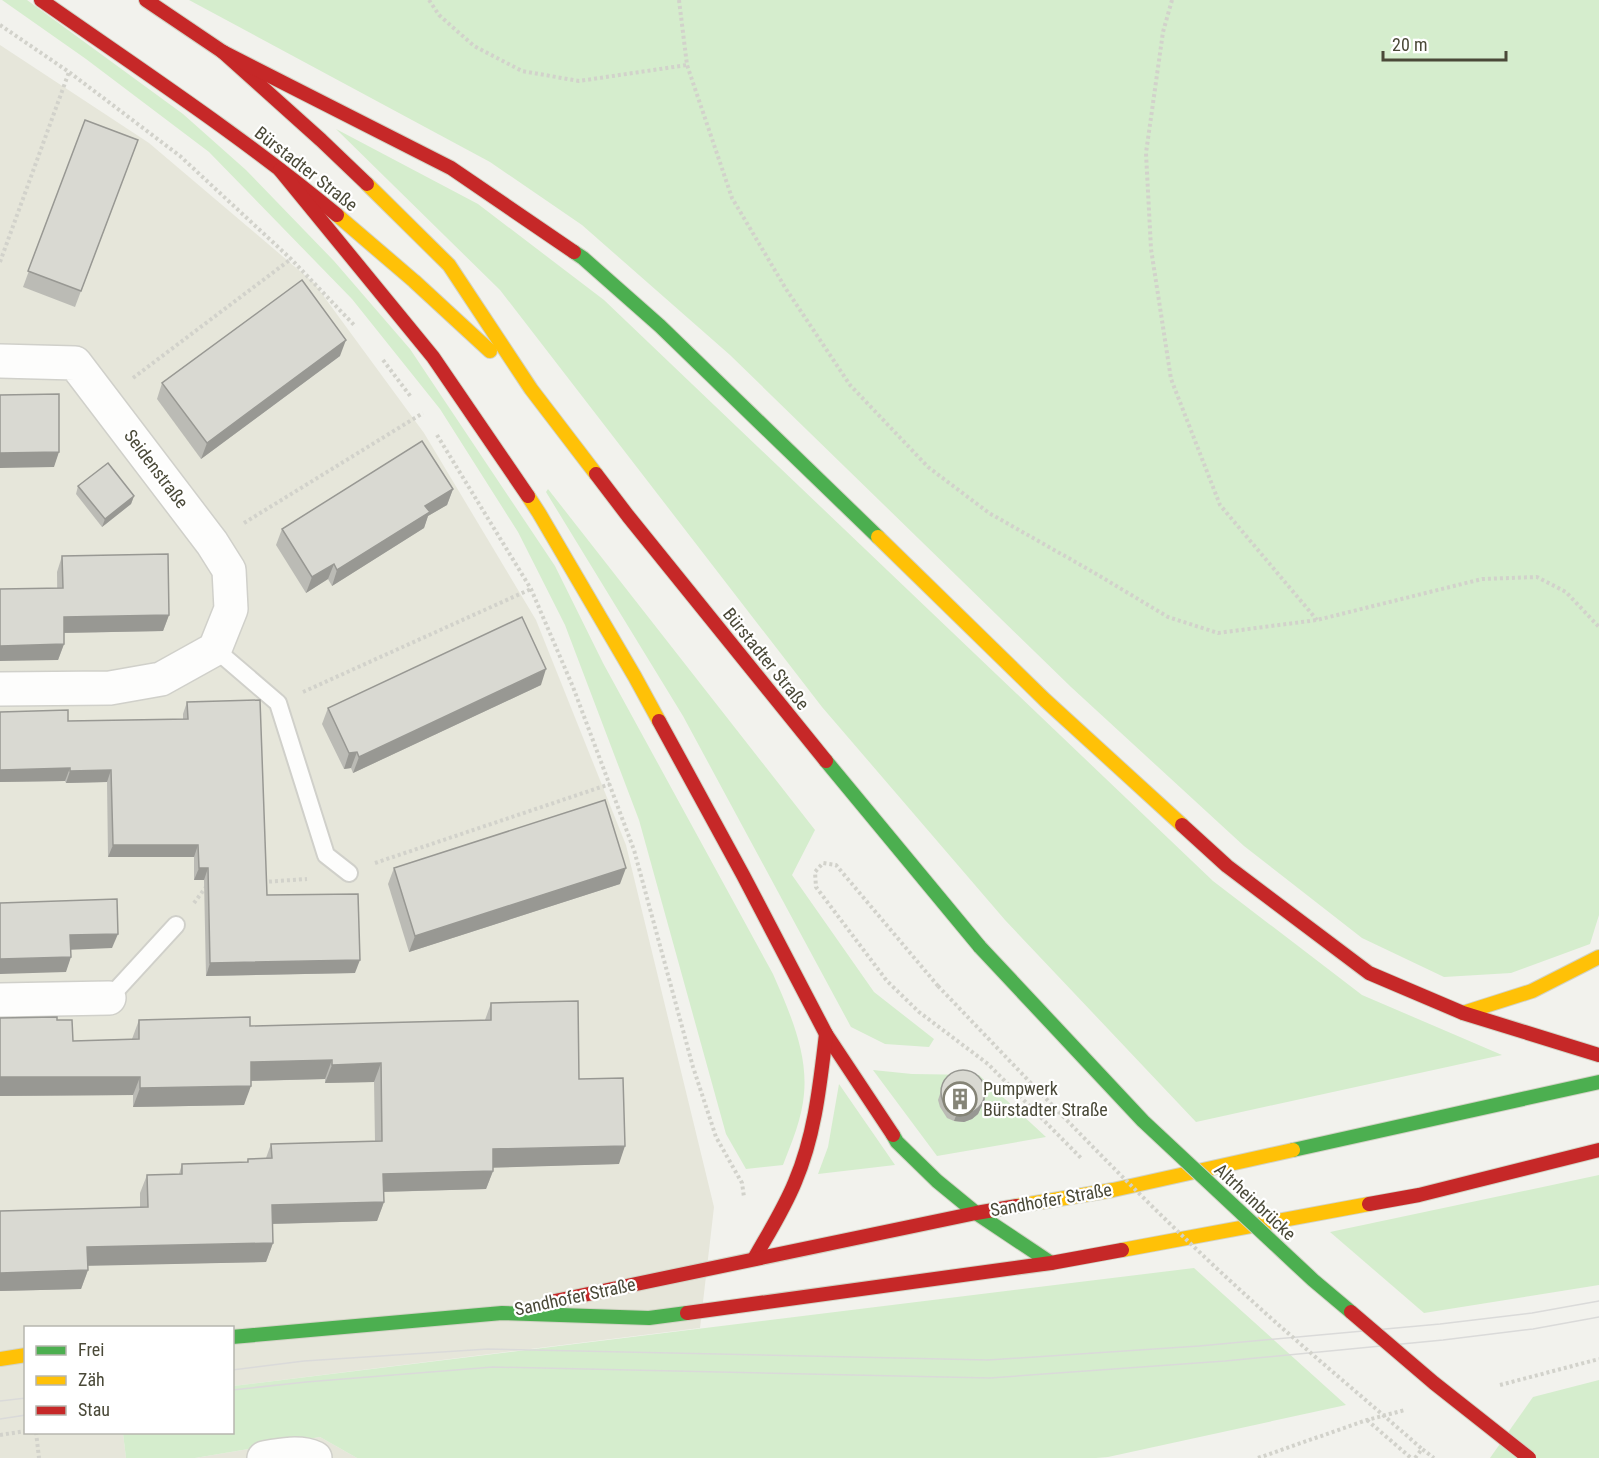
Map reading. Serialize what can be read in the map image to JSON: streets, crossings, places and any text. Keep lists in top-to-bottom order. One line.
{"streets":{"main road":["Bürstadter Straße","Sandhofer Straße","Altrheinbrücke"],"street":["Seidenstraße"]},"crossings":[["Bürstadter Straße","Altrheinbrücke"]],"places":{"building":["Pumpwerk Bürstadter Straße"]},"legend":["Frei","Zäh","Stau"],"scale_bar":"20 m"}
